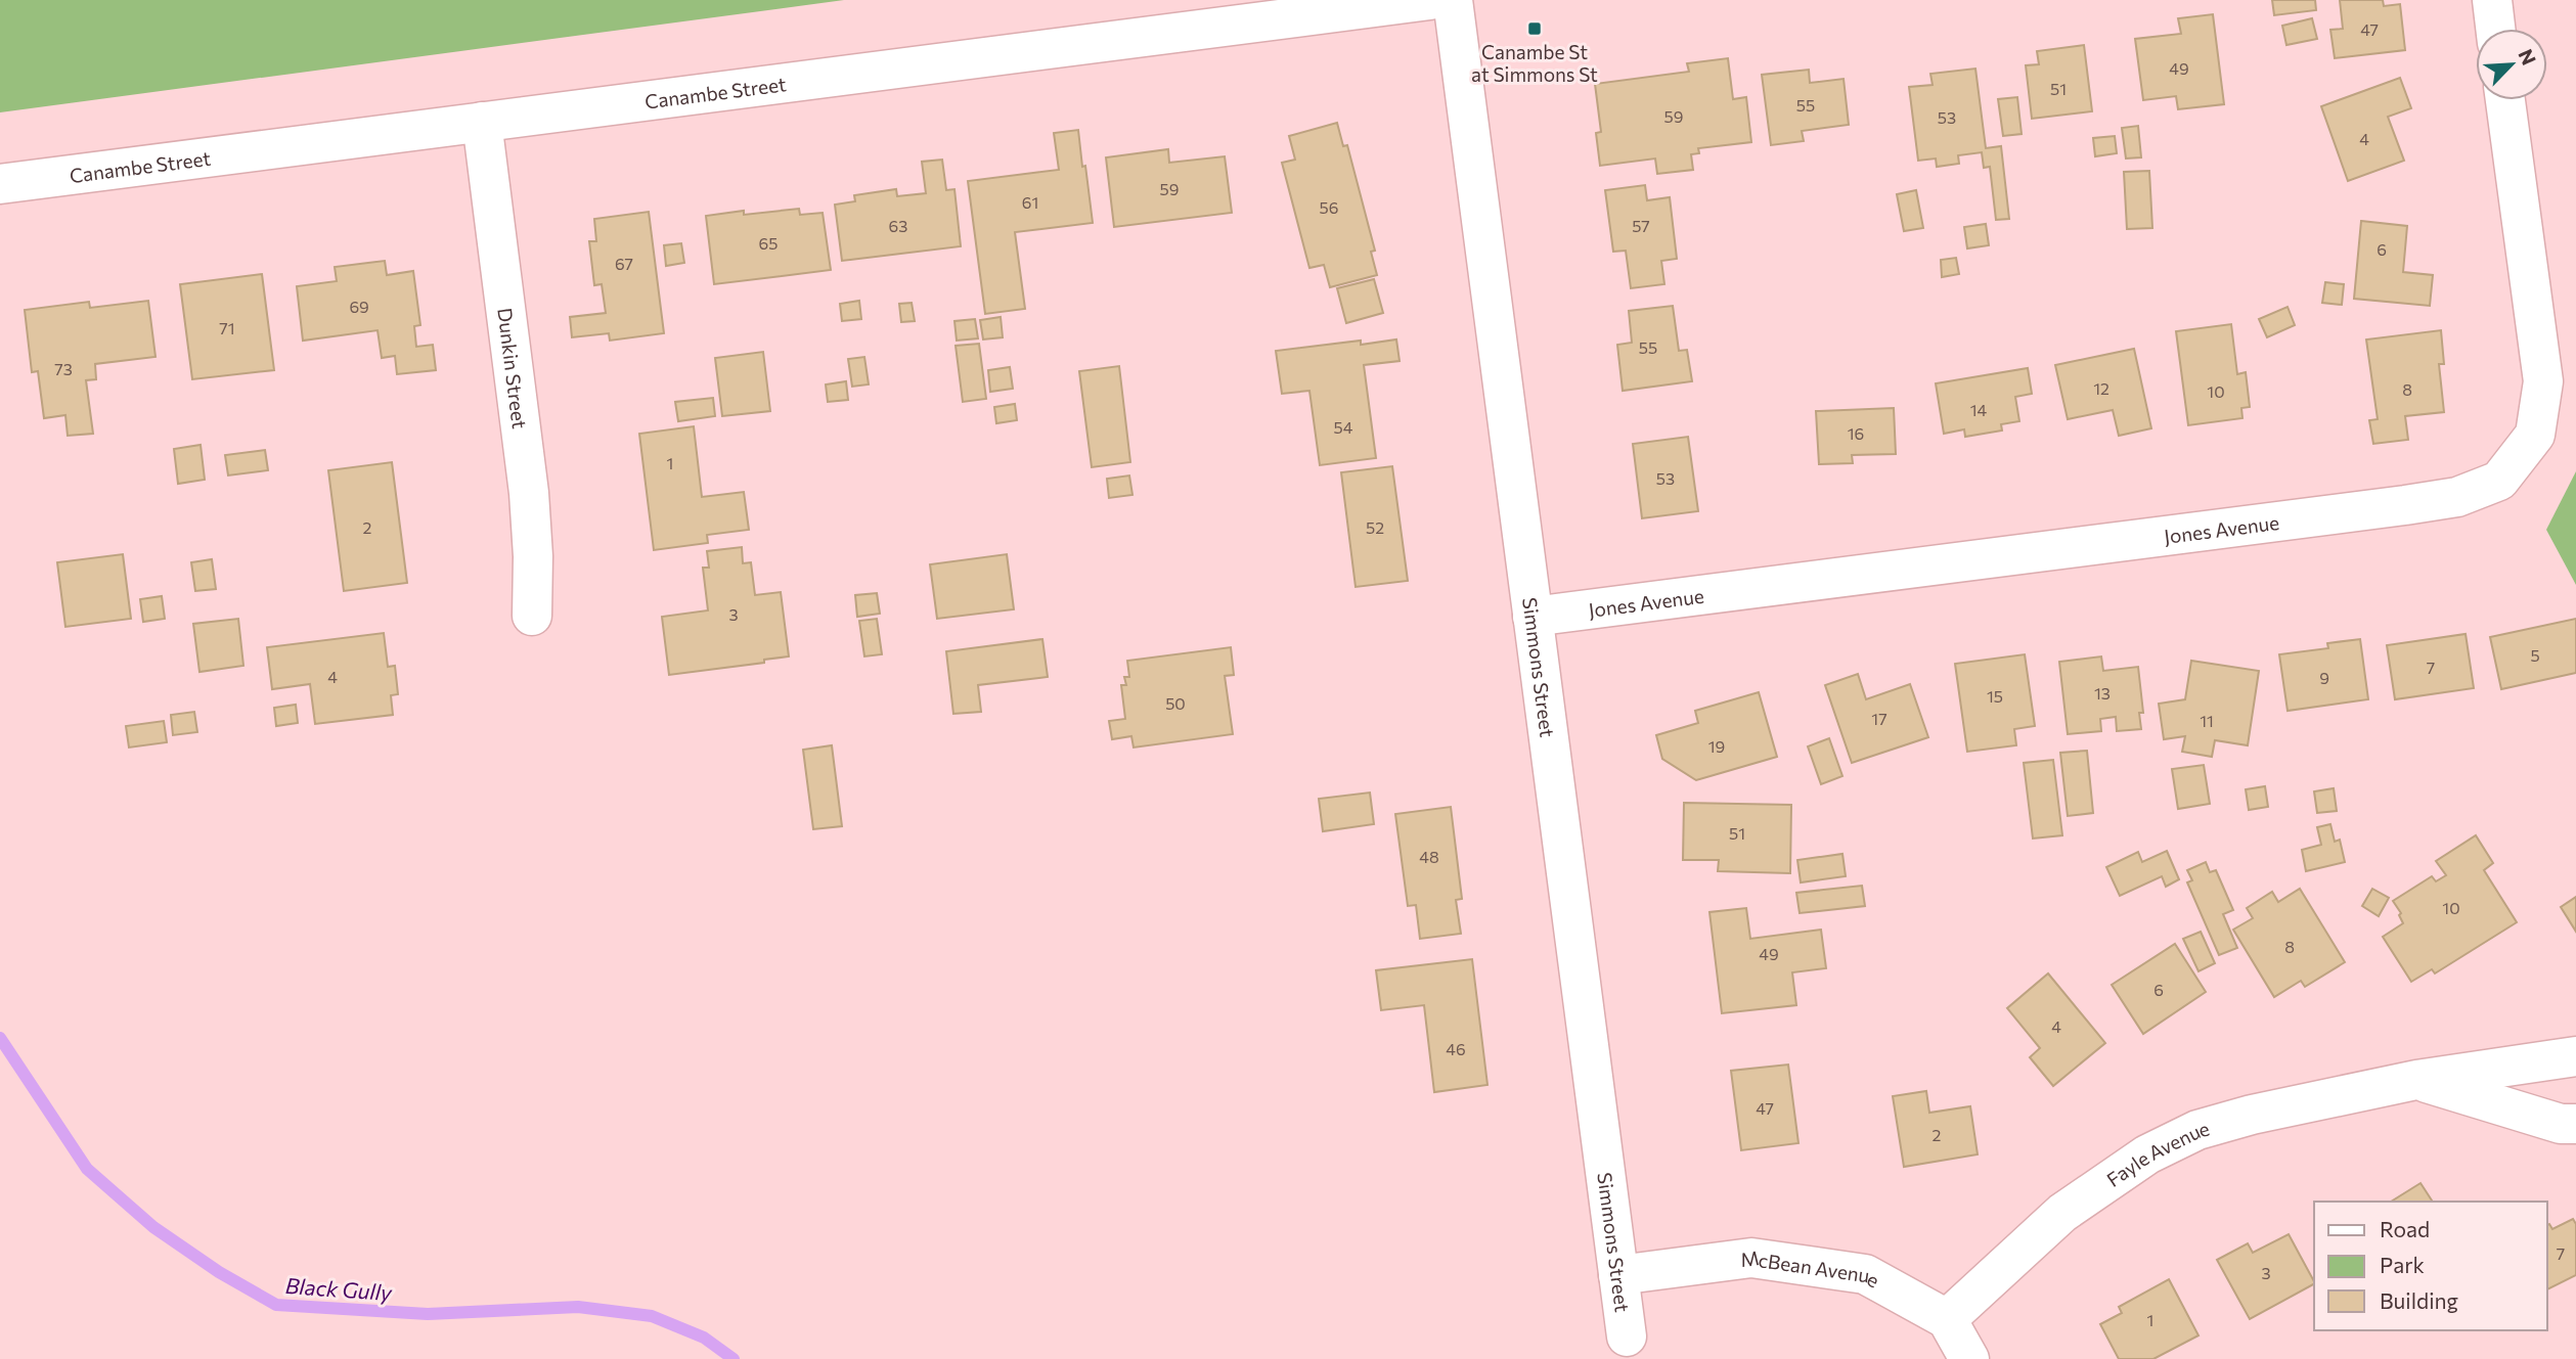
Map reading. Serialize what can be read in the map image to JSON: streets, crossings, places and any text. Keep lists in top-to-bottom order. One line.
{"streets":{"street":["Canambe Street","Dunkin Street","Jones Avenue","Simmons Street","Fayle Avenue","McBean Avenue"]},"crossings":[["Canambe Street","Dunkin Street"],["Jones Avenue","Simmons Street"],["Simmons Street","McBean Avenue"],["Fayle Avenue","McBean Avenue"]],"water":["Black Gully"],"places":{"transit":["Canambe St at Simmons St"]},"house_numbers":["47","49","51","55","59","53","4","59","61","56","63","57","65","6","67","69","71","55","73","12","8","10","14","54","16","1","53","2","52","3","5","7","4","9","13","15","50","17","11","19","51","48","10","8","49","6","4","46","47","2","7","3","1"],"legend":["Road","Park","Building"],"north":"top right"}
